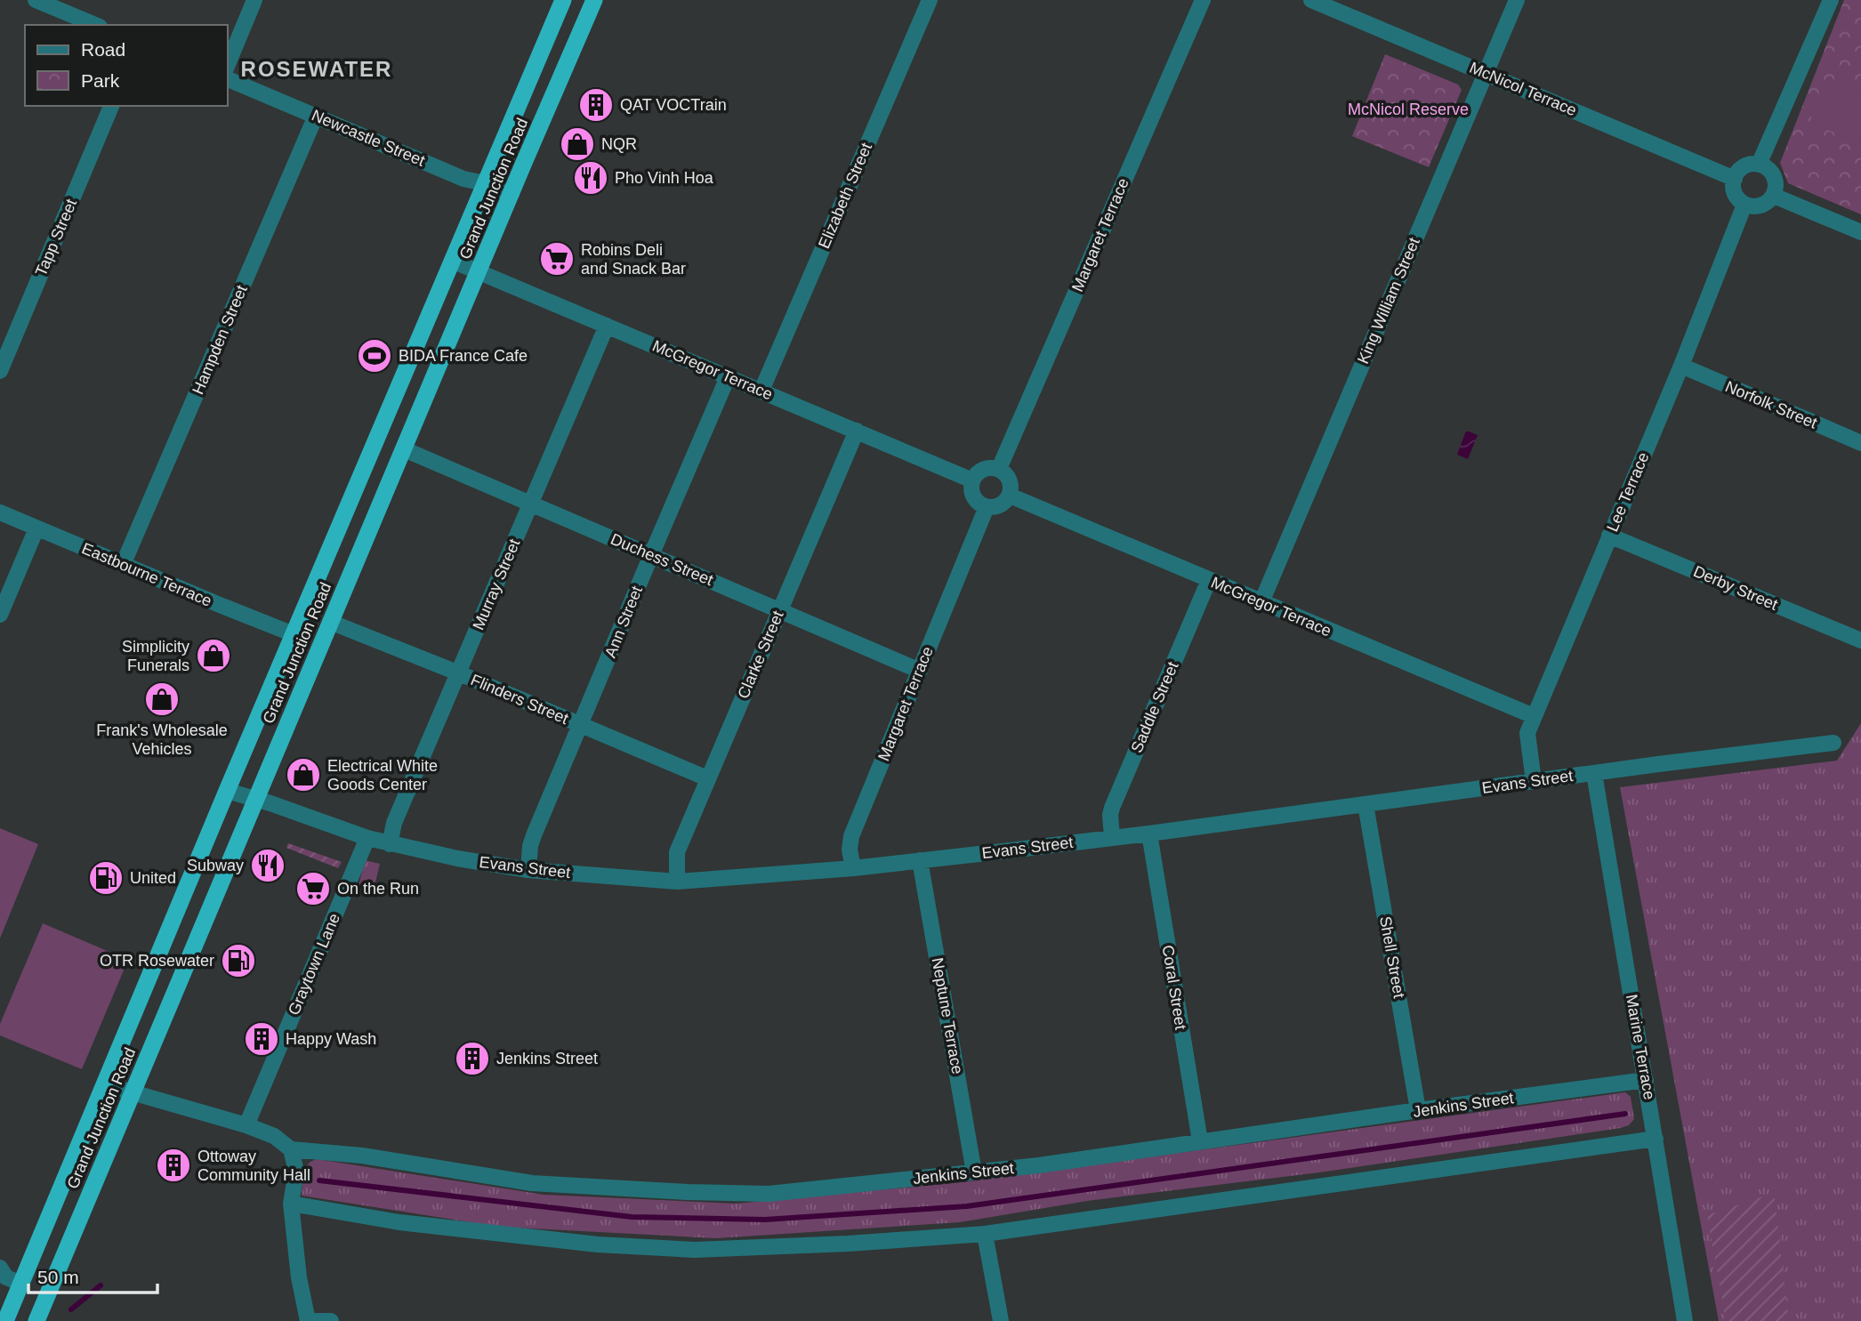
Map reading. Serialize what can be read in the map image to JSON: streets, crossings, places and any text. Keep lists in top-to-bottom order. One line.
{"streets":{"highway":["Grand Junction Road"],"street":["McNicol Terrace","Newcastle Street","Elizabeth Street","Margaret Terrace","Tapp Street","King William Street","Hampden Street","McGregor Terrace","Norfolk Street","Lee Terrace","Duchess Street","Eastbourne Terrace","Murray Street","Derby Street","Ann Street","Clarke Street","Flinders Street","Saddle Street","Evans Street","Shell Street","Graytown Lane","Coral Street","Neptune Terrace","Marine Terrace","Jenkins Street"]},"crossings":[["McNicol Terrace","King William Street"],["McNicol Terrace","Lee Terrace"],["Newcastle Street","Grand Junction Road"],["Newcastle Street","Hampden Street"],["Grand Junction Road","McGregor Terrace"],["Grand Junction Road","Duchess Street"],["Grand Junction Road","Eastbourne Terrace"],["Grand Junction Road","Flinders Street"],["Grand Junction Road","Evans Street"],["Grand Junction Road","Jenkins Street"],["Elizabeth Street","McGregor Terrace"],["Margaret Terrace","McGregor Terrace"],["Margaret Terrace","Duchess Street"],["Margaret Terrace","Evans Street"],["King William Street","McGregor Terrace"],["Hampden Street","Eastbourne Terrace"],["McGregor Terrace","Lee Terrace"],["McGregor Terrace","Murray Street"],["McGregor Terrace","Ann Street"],["McGregor Terrace","Clarke Street"],["McGregor Terrace","Saddle Street"],["Norfolk Street","Lee Terrace"],["Lee Terrace","Derby Street"],["Lee Terrace","Evans Street"],["Duchess Street","Murray Street"],["Duchess Street","Ann Street"],["Duchess Street","Clarke Street"],["Murray Street","Flinders Street"],["Murray Street","Evans Street"],["Ann Street","Flinders Street"],["Ann Street","Evans Street"],["Clarke Street","Flinders Street"],["Clarke Street","Evans Street"],["Saddle Street","Evans Street"],["Evans Street","Shell Street"],["Evans Street","Graytown Lane"],["Evans Street","Coral Street"],["Evans Street","Neptune Terrace"],["Evans Street","Marine Terrace"],["Shell Street","Jenkins Street"],["Graytown Lane","Jenkins Street"],["Coral Street","Jenkins Street"],["Neptune Terrace","Jenkins Street"],["Marine Terrace","Jenkins Street"]],"districts":["ROSEWATER"],"parks":["McNicol Reserve"],"places":{"building":["QAT VOCTrain","Happy Wash","Jenkins Street","Ottoway Community Hall"],"shop":["NQR","Simplicity Funerals","Frank's Wholesale Vehicles","Electrical White Goods Center"],"restaurant":["Pho Vinh Hoa","Subway"],"supermarket":["Robins Deli and Snack Bar","On the Run"],"sports":["BIDA France Cafe"],"fuel station":["United","OTR Rosewater"]},"legend":["Road","Park"],"scale_bar":"50 m"}
